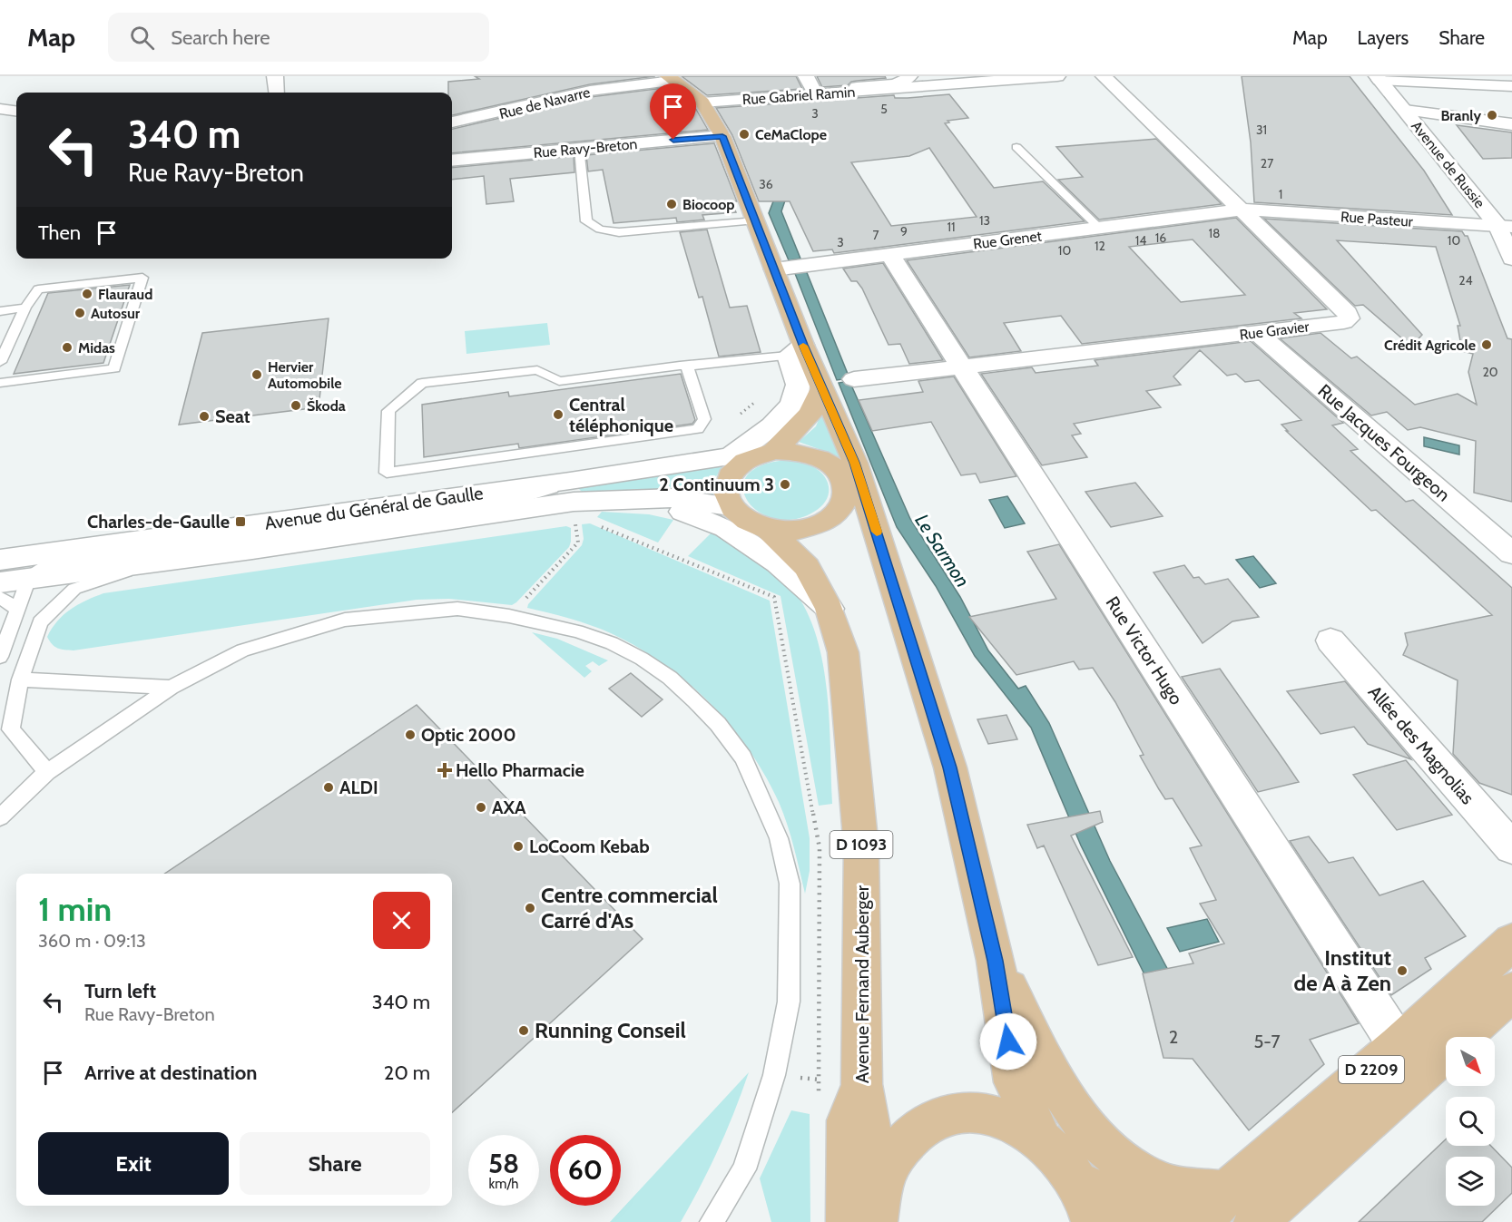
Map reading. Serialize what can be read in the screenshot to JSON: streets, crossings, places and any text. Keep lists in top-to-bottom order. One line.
{"streets":{"main road":["D 1093","Avenue Fernand Auberger","D 2209"],"street":["Rue Gabriel Ramin","Rue de Navarre","Rue Ravy-Breton","Avenue de Russie","Rue Pasteur","Rue Grenet","Rue Gravier","Rue Jacques Fourgeon","Avenue du Général de Gaulle","Rue Victor Hugo","Allée des Magnolias"]},"crossings":[["Avenue de Russie","Rue Pasteur"],["Rue Pasteur","Rue Grenet"],["Rue Pasteur","Rue Gravier"],["Rue Grenet","Rue Gravier"],["Rue Grenet","Rue Victor Hugo"],["Rue Gravier","Rue Jacques Fourgeon"],["Rue Gravier","Rue Victor Hugo"],["Avenue du Général de Gaulle","Avenue Fernand Auberger"],["Rue Victor Hugo","D 2209"]],"water":["Le Sarmon"],"places":{"other":["Branly","CeMaClope","Biocoop","Flauraud","Autosur","Crédit Agricole","Midas","Hervier Automobile","Škoda","Central téléphonique","Seat","2 Continuum 3","Optic 2000","ALDI","AXA","LoCoom Kebab","Centre commercial Carré d'As","Institut de A à Zen","Running Conseil"],"transit":["Charles-de-Gaulle"],"health":["Hello Pharmacie"]},"house_numbers":["5","3","31","27","36","1","13","11","9","18","7","16","14","10","3","12","10","24","20","2","5-7"],"north":"bottom right","page":{"header":"Map","search":"Search here","nav":["Map","Layers","Share"],"turn":["340 m","Rue Ravy-Breton"],"then":"Then","heading":["1 min","360 m · 09:13"],"list":[{"name":"Turn left","note":"Rue Ravy-Breton","value":"340 m"},{"name":"Arrive at destination","value":"20 m"}],"buttons":["Exit","Share"],"speed":"58 km/h","limit":"60"}}
